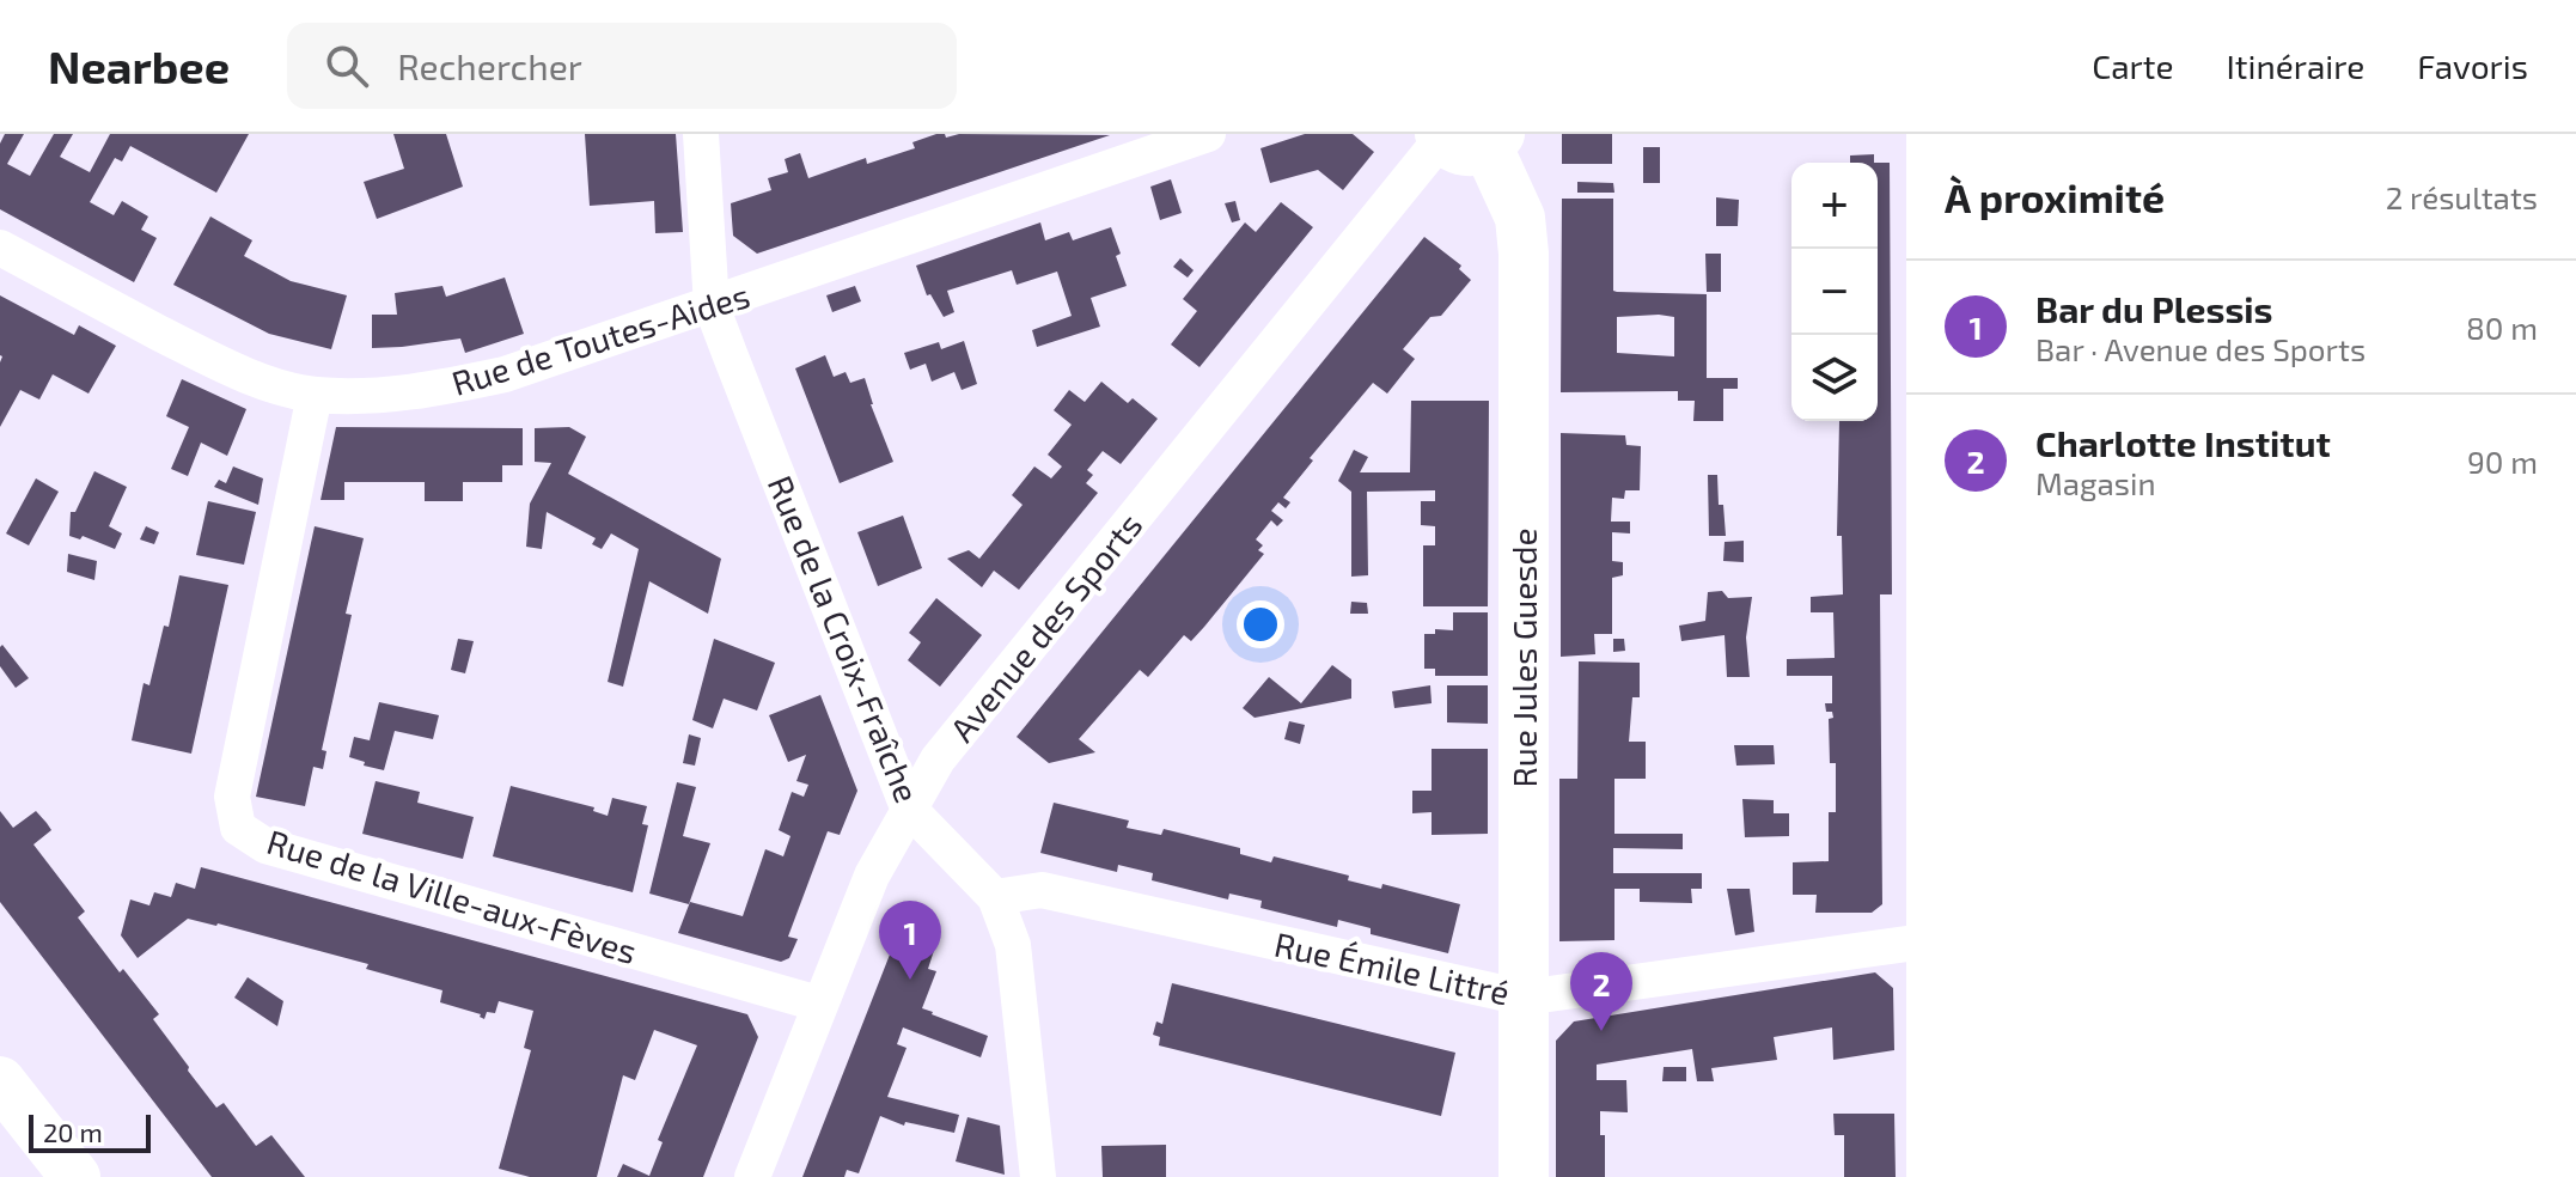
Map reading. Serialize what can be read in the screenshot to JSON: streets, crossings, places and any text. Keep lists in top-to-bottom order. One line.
{"streets":{"street":["Rue de Toutes-Aides","Avenue des Sports","Rue de la Croix-Fraîche","Rue Jules Guesde","Rue de la Ville-aux-Fèves","Rue Émile Littré"]},"crossings":[["Rue de Toutes-Aides","Rue de la Croix-Fraîche"],["Rue de Toutes-Aides","Rue de la Ville-aux-Fèves"],["Avenue des Sports","Rue de la Croix-Fraîche"],["Avenue des Sports","Rue Jules Guesde"],["Avenue des Sports","Rue de la Ville-aux-Fèves"],["Rue de la Croix-Fraîche","Rue Émile Littré"],["Rue Jules Guesde","Rue Émile Littré"]],"scale_bar":"20 m","page":{"header":"Nearbee","search":"Rechercher","nav":["Carte","Itinéraire","Favoris"],"heading":["À proximité","2 résultats"],"map_buttons":["+","−"],"list":[{"mark":"1","name":"Bar du Plessis","note":"Bar · Avenue des Sports","value":"80 m"},{"mark":"2","name":"Charlotte Institut","note":"Magasin","value":"90 m"}],"pins":["1","2"],"scale":"20 m"}}
